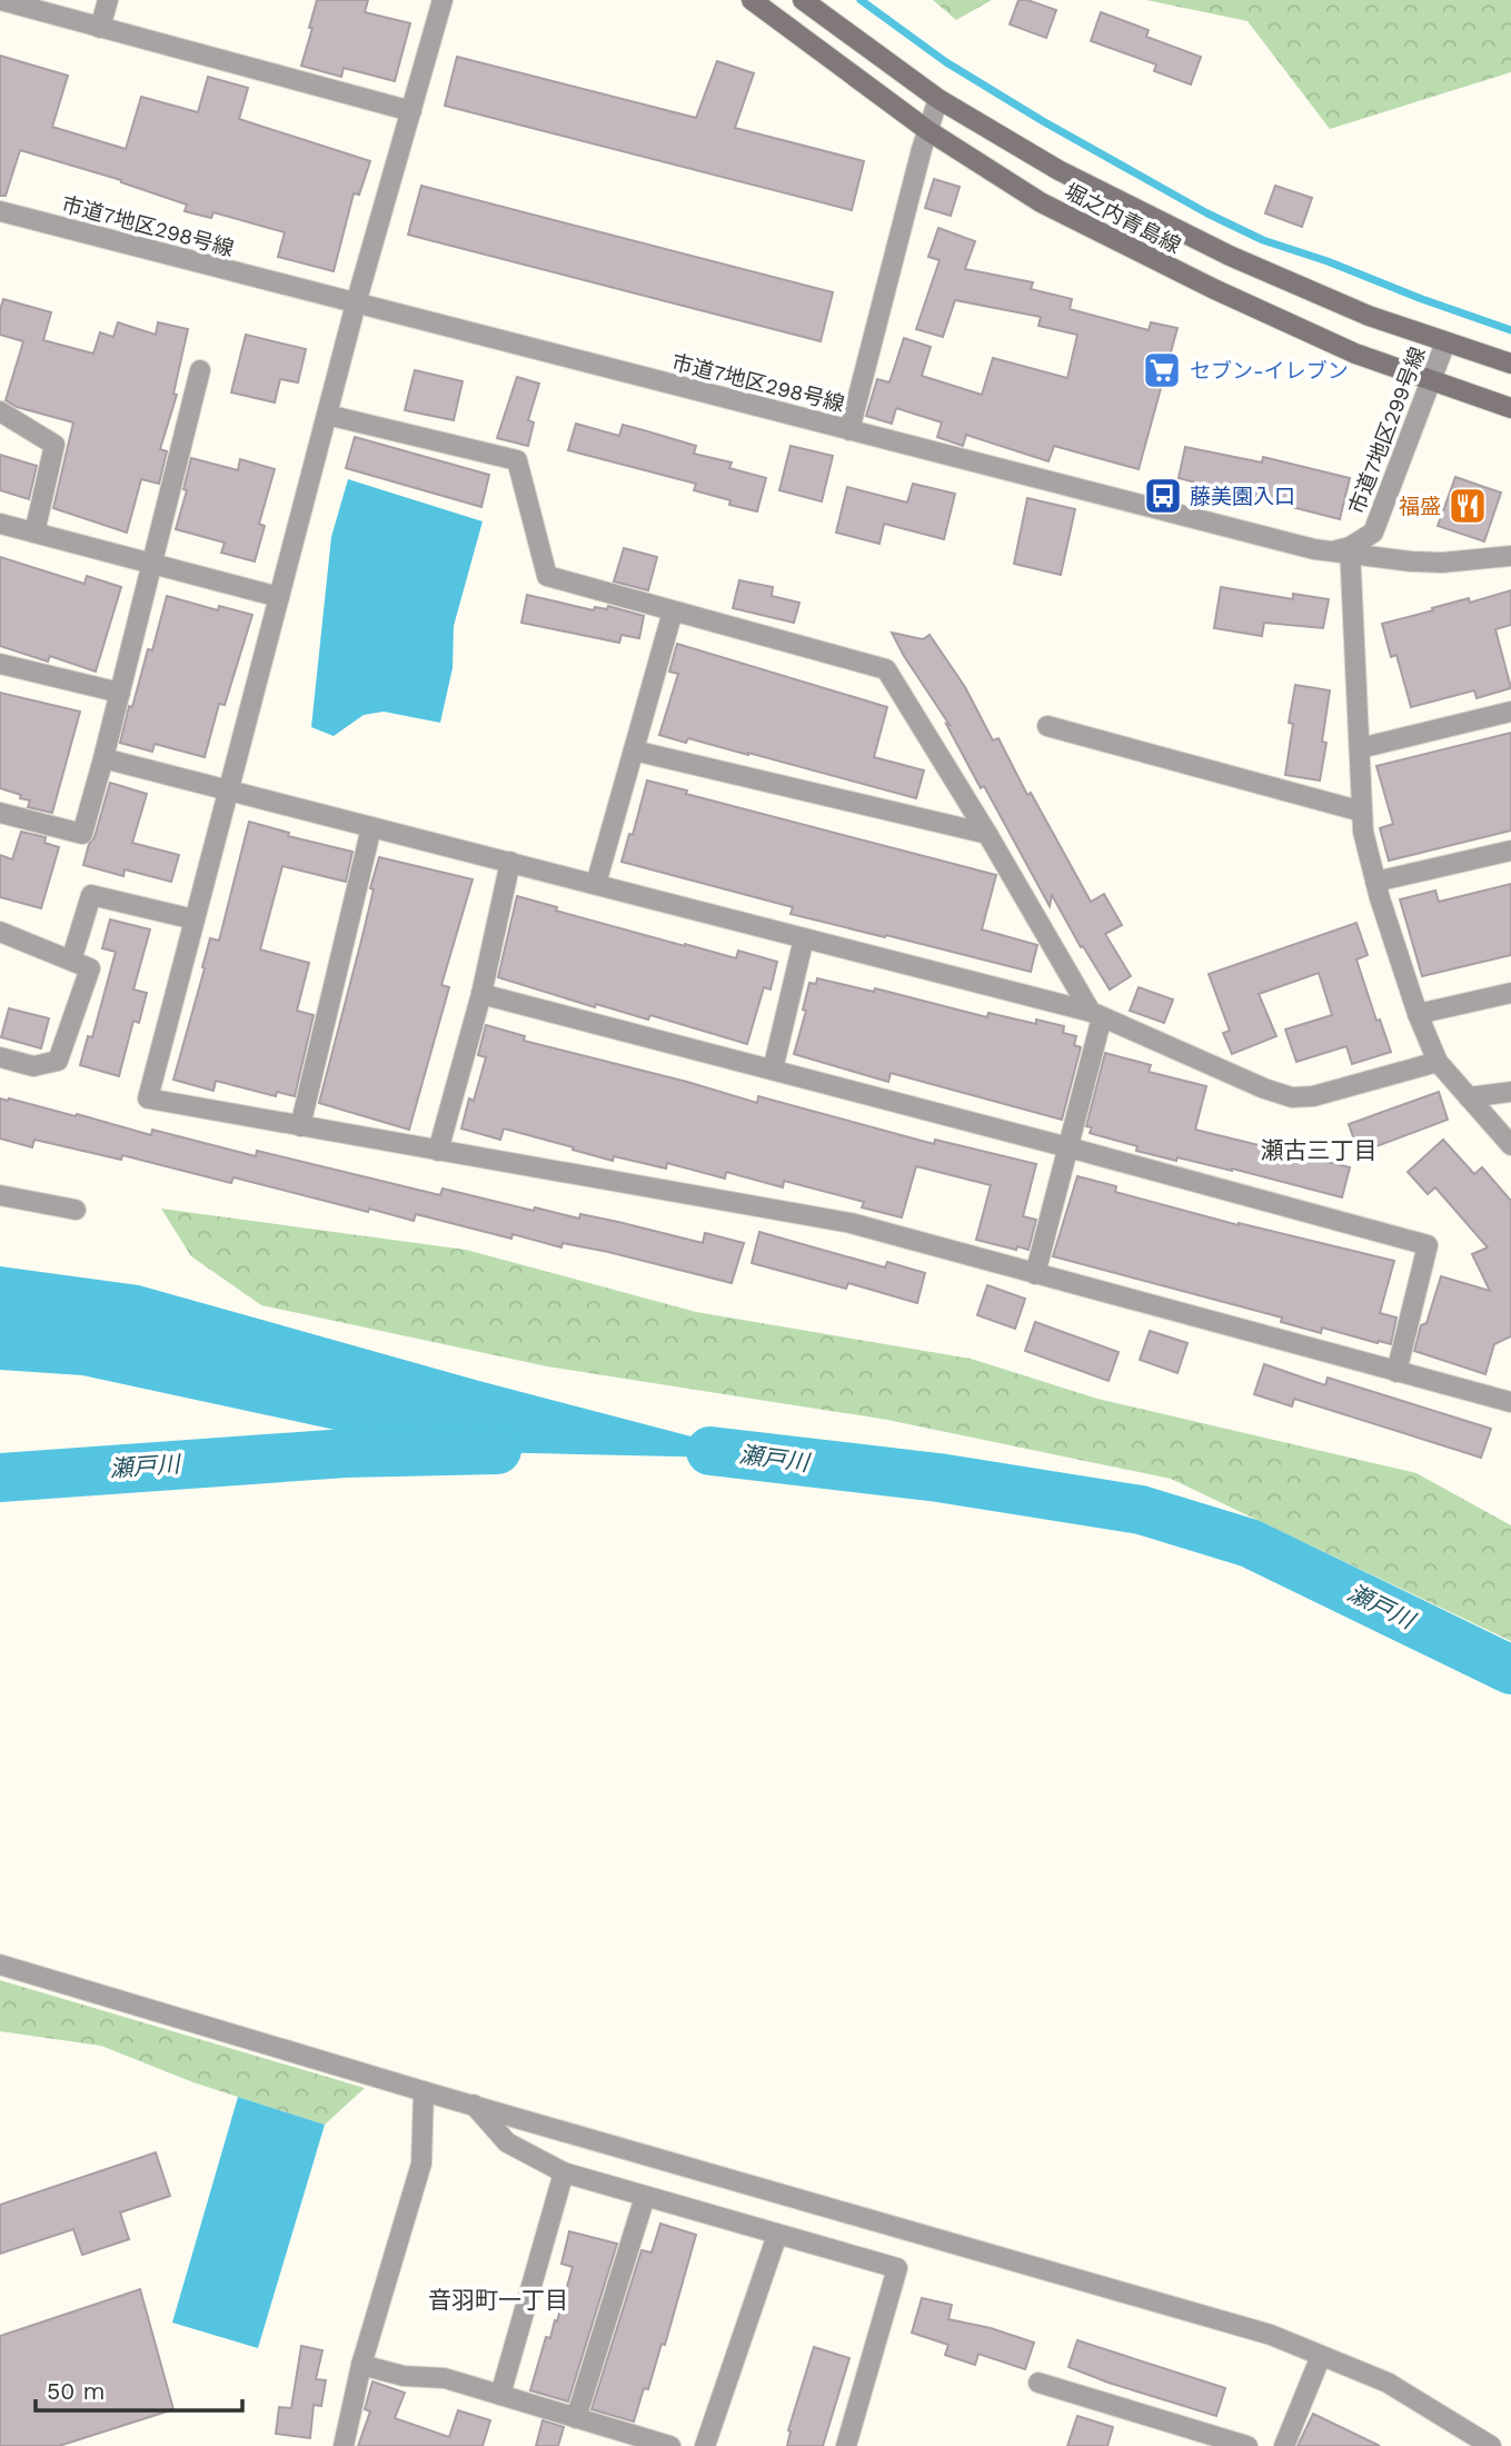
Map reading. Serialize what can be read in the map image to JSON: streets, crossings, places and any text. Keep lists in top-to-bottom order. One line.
{"streets":{"main road":["堀之内青島線"],"street":["市道7地区298号線","市道7地区299号線"]},"crossings":[["堀之内青島線","市道7地区299号線"],["市道7地区298号線","市道7地区299号線"]],"districts":["瀬古三丁目","音羽町一丁目"],"water":["瀬戸川"],"places":{"supermarket":["セブン-イレブン"],"bus stop":["藤美園入口"],"restaurant":["福盛"]},"scale_bar":"50 m"}
